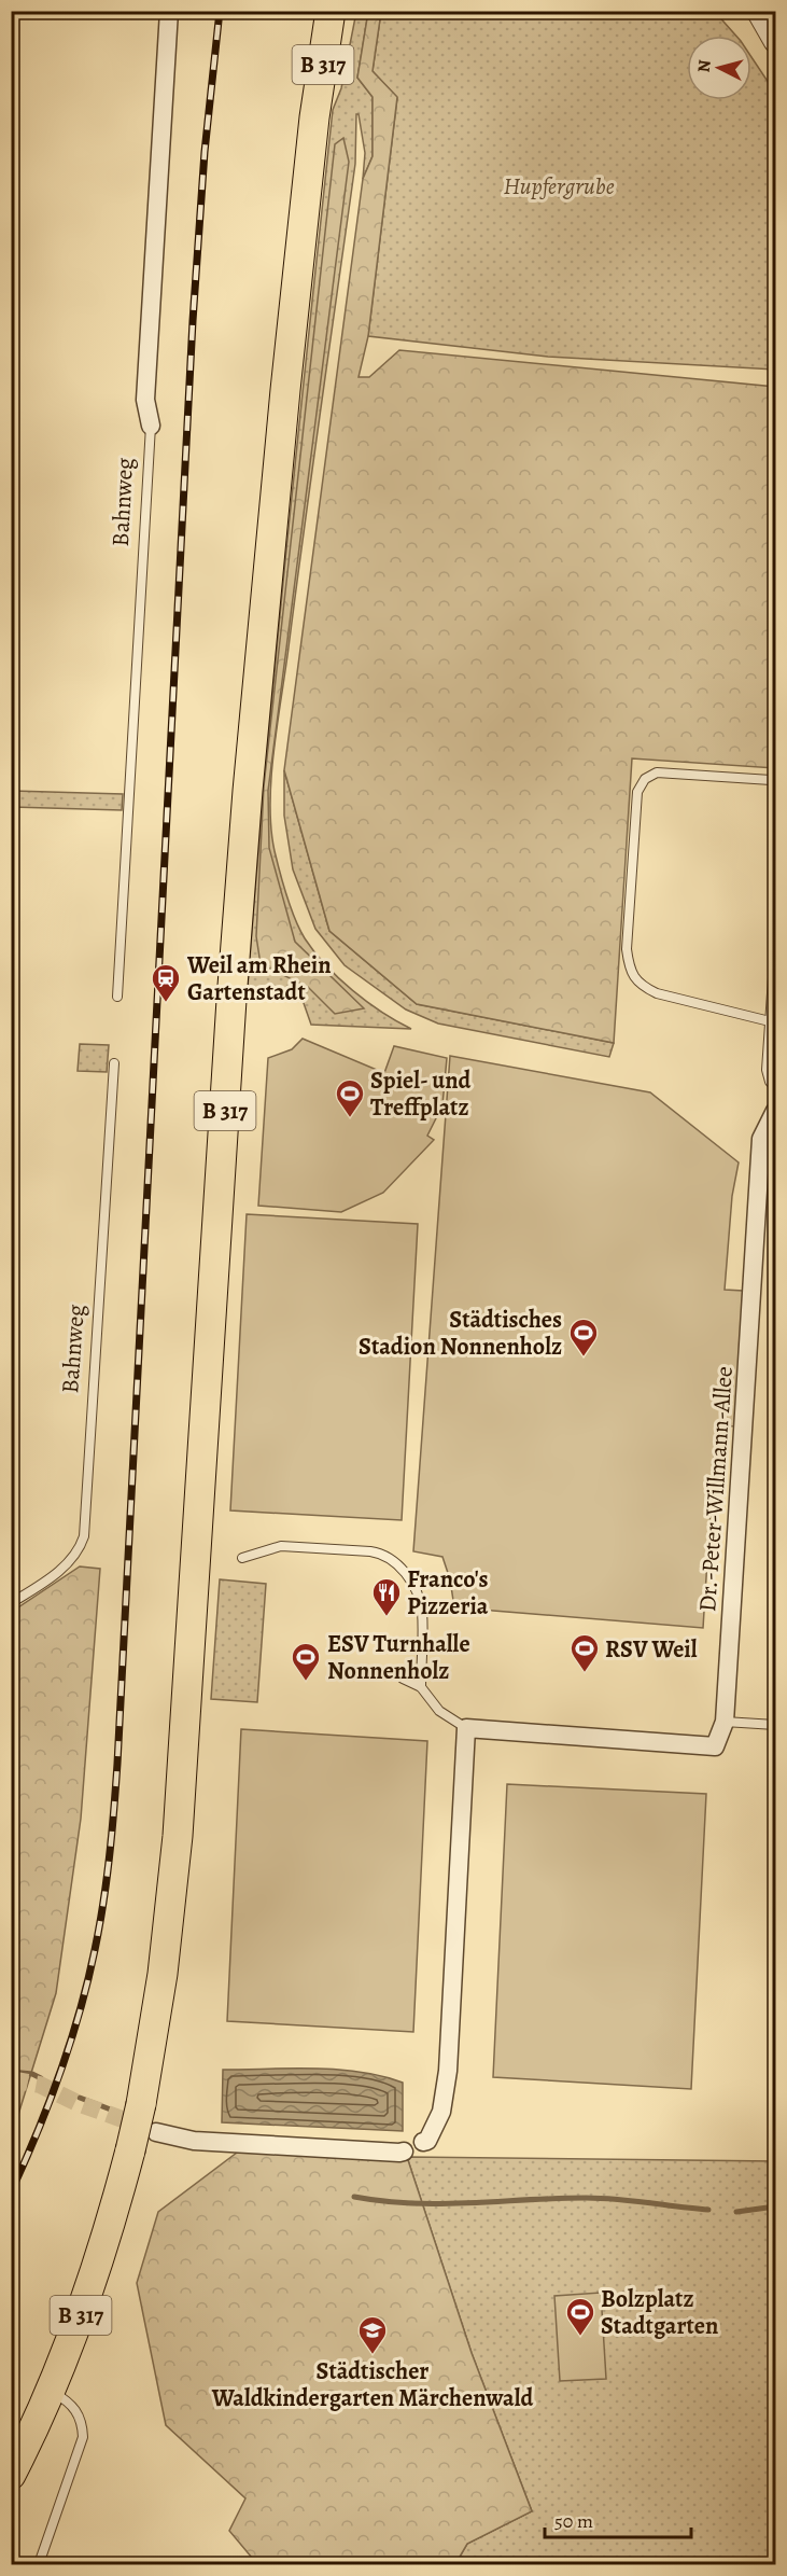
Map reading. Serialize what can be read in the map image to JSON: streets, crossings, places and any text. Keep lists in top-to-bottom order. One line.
{"streets":{"main road":["B 317"],"street":["Bahnweg","Dr.-Peter-Willmann-Allee"]},"parks":["Hupfergrube"],"places":{"station":["Weil am Rhein Gartenstadt"],"sports":["Spiel- und Treffplatz","Städtisches Stadion Nonnenholz","RSV Weil","ESV Turnhalle Nonnenholz","Bolzplatz Stadtgarten"],"restaurant":["Franco's Pizzeria"],"school or university":["Städtischer Waldkindergarten Märchenwald"]},"scale_bar":"50 m","north":"left"}
